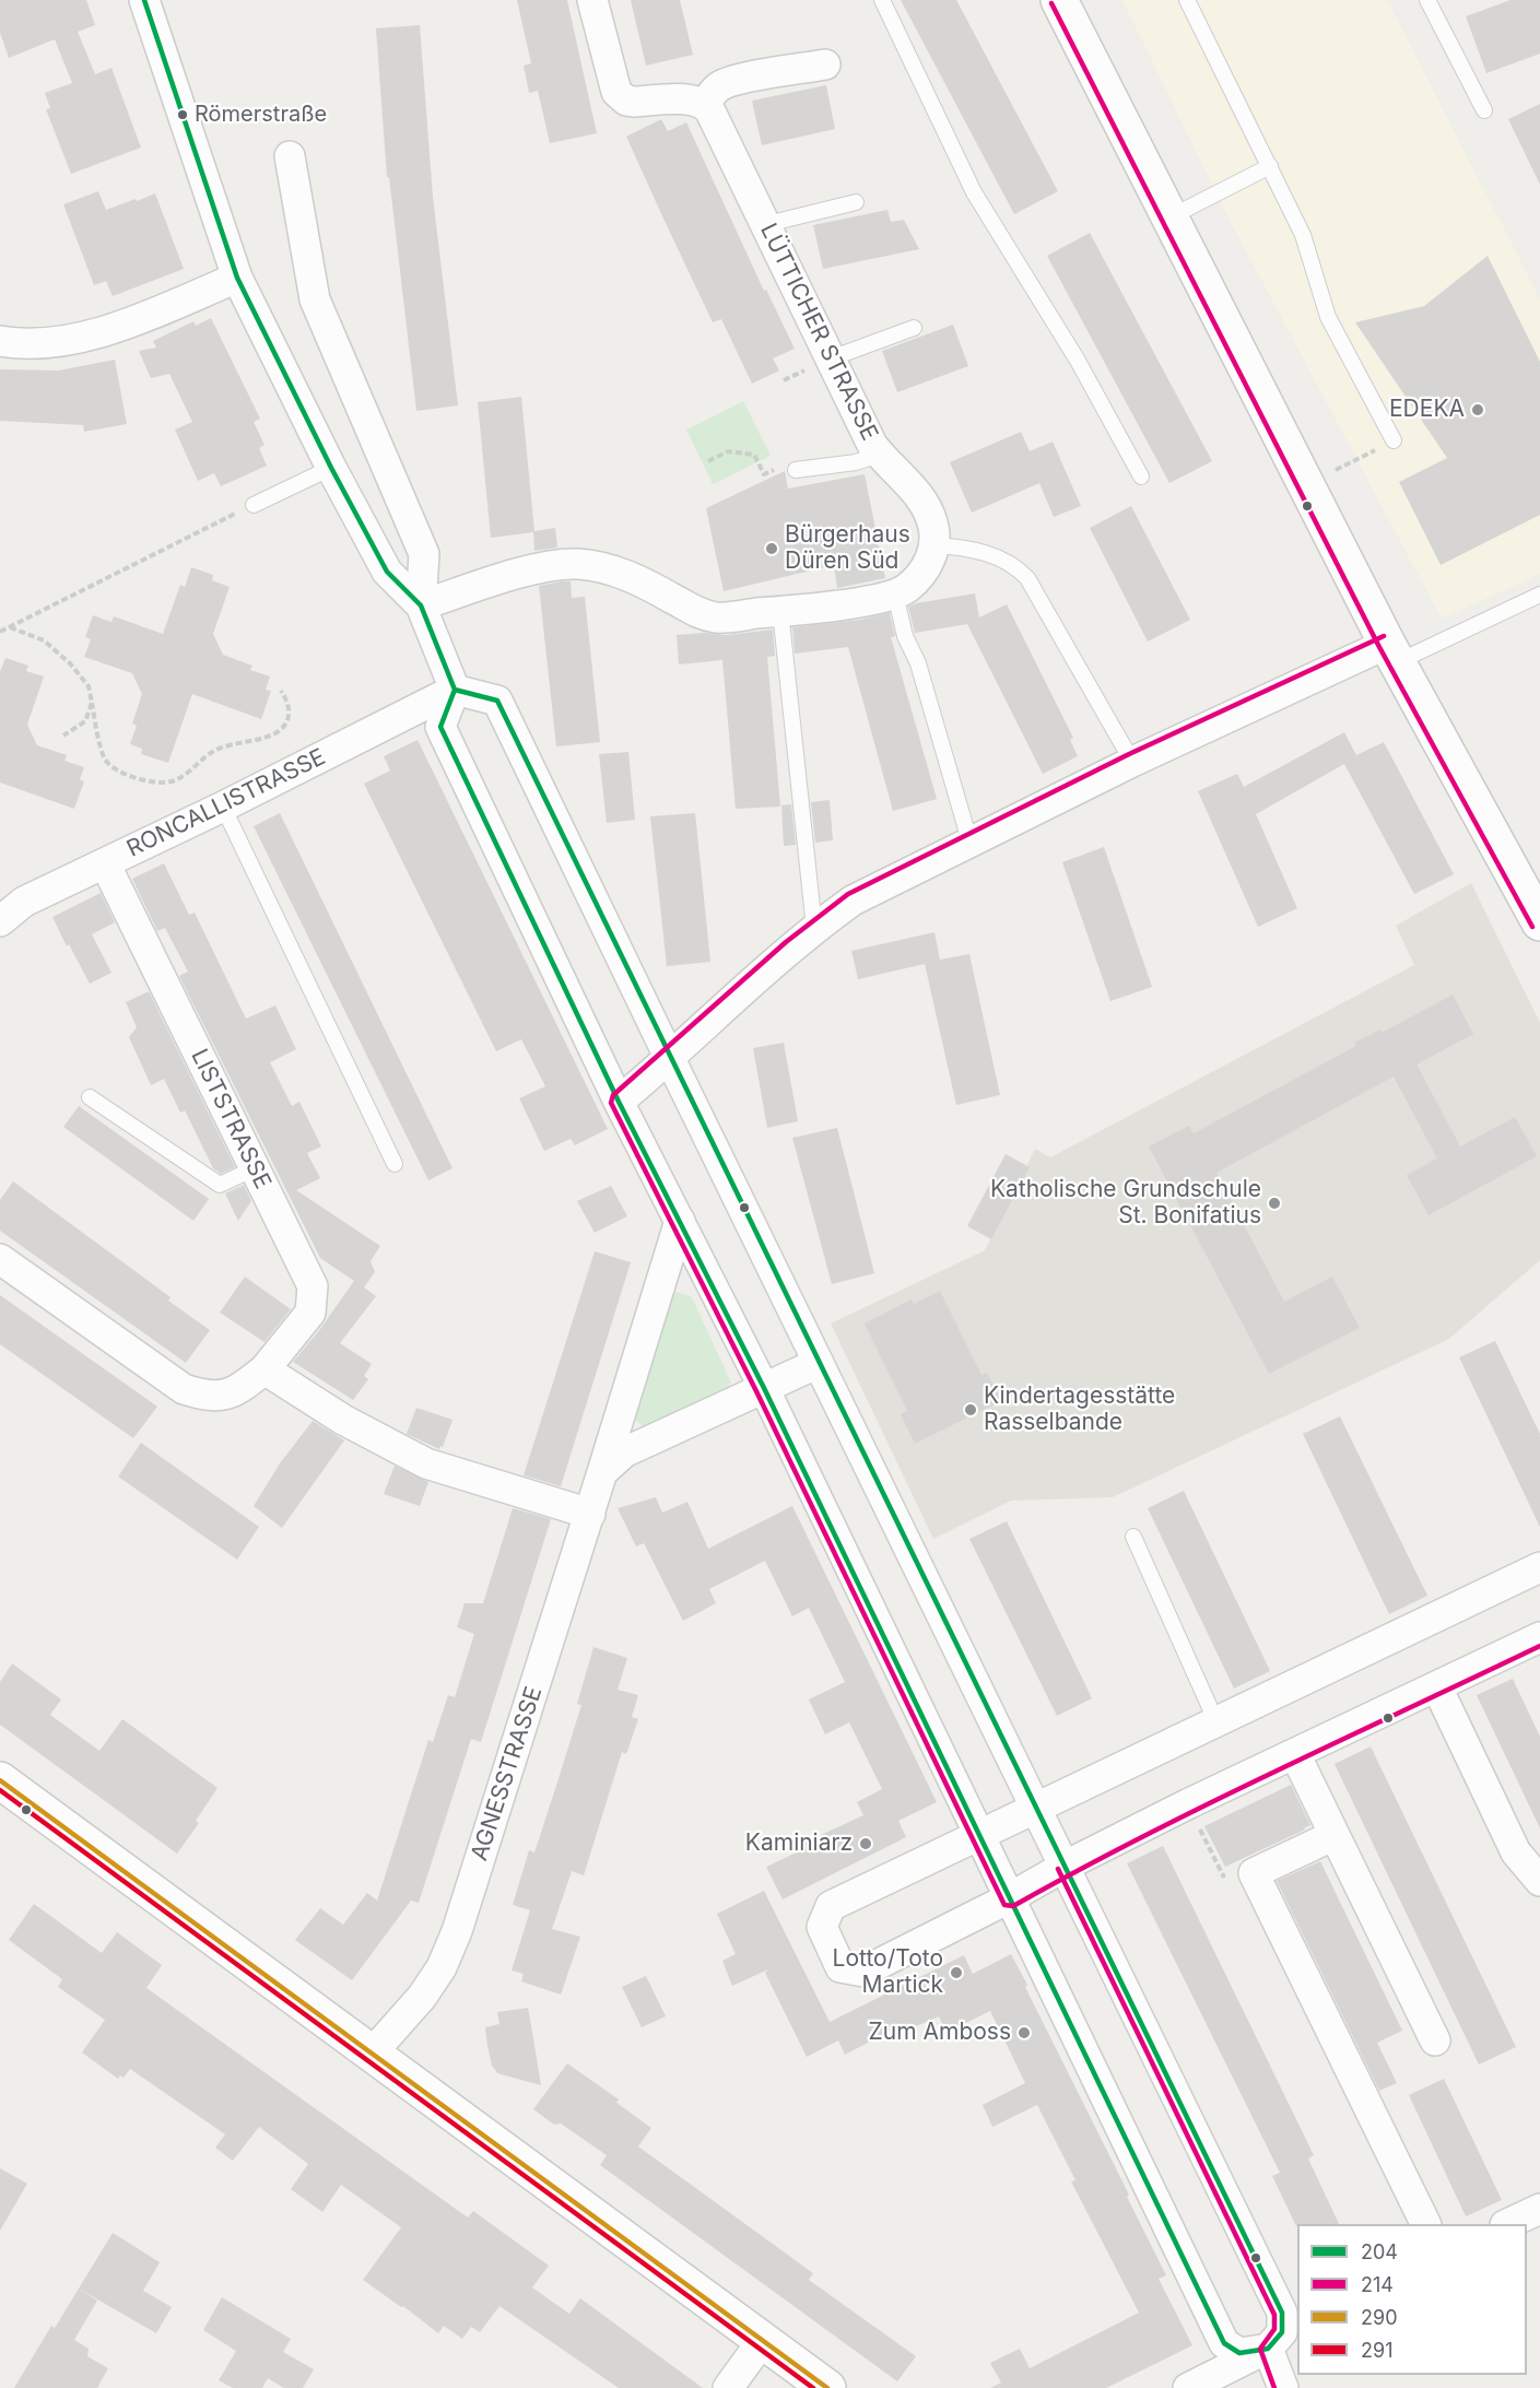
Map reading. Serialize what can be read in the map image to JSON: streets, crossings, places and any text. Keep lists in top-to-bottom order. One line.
{"streets":{"street":["LÜTTICHER STRASSE","RONCALLISTRASSE","LISTSTRASSE","AGNESSTRASSE"]},"crossings":[["RONCALLISTRASSE","LISTSTRASSE"]],"places":["Römerstraße","EDEKA","Bürgerhaus Düren Süd","Katholische Grundschule St. Bonifatius","Kindertagesstätte Rasselbande","Kaminiarz","Lotto/Toto Martick","Zum Amboss"],"lines":["transit line 204","transit line 214","transit line 290","transit line 291"],"legend":["204","214","290","291"]}
